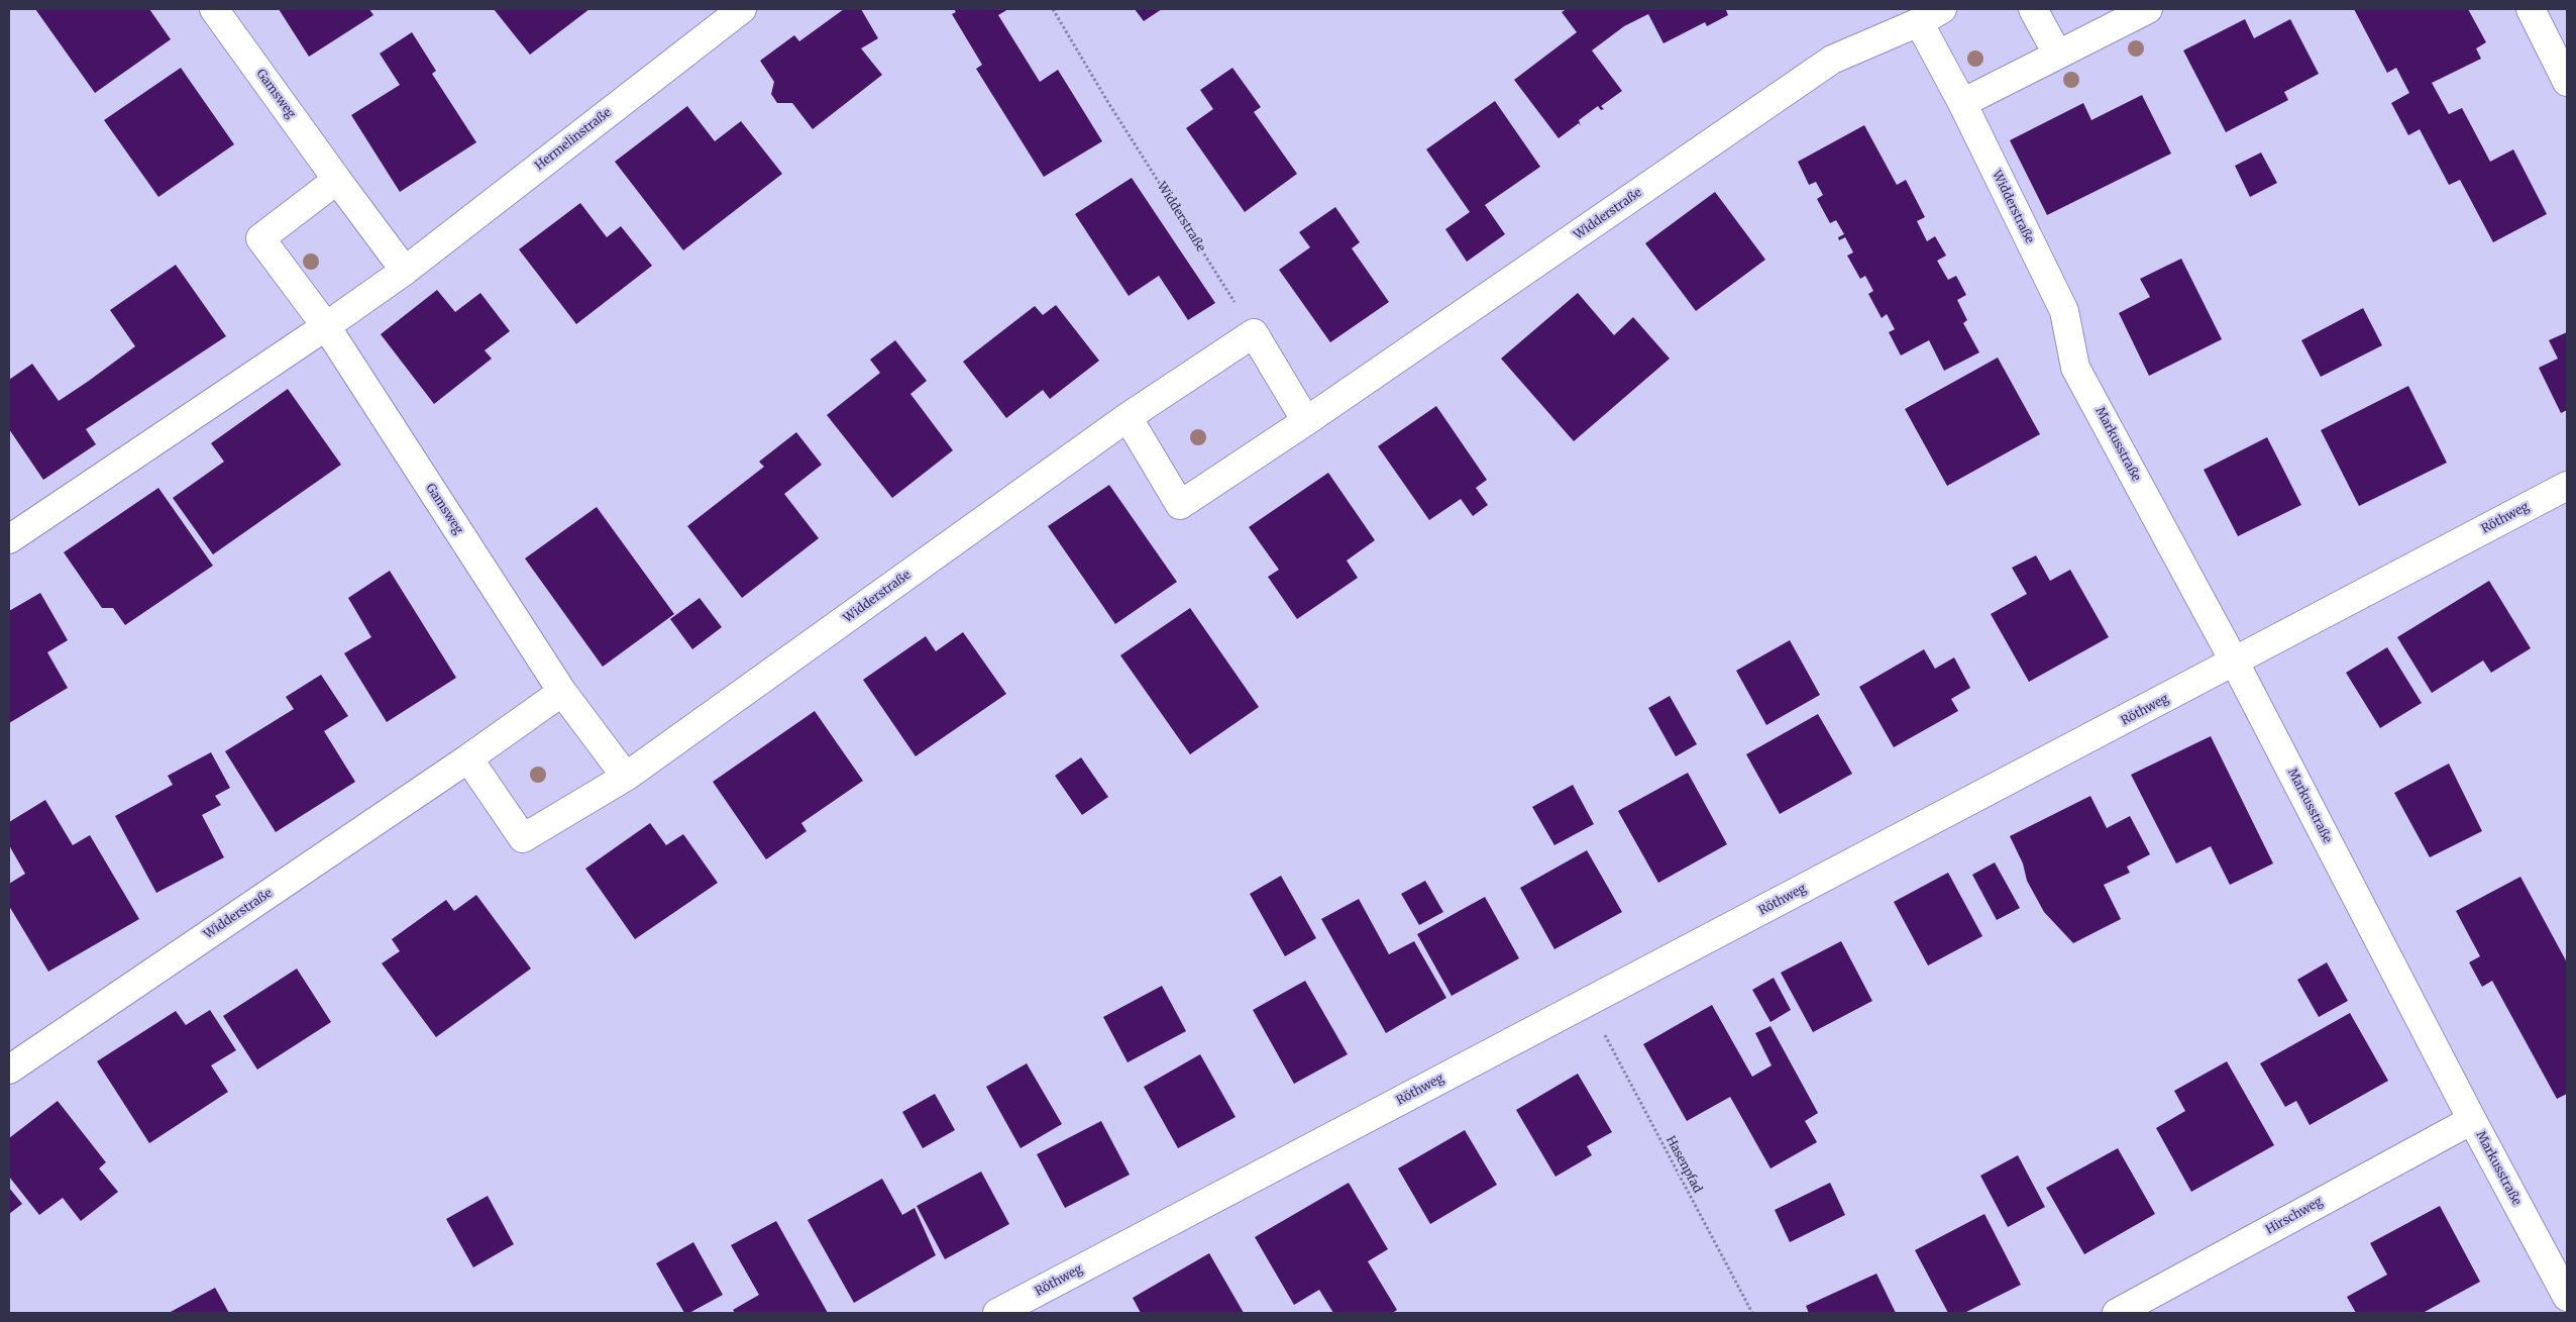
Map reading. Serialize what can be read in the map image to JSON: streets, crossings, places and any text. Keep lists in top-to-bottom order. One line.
{"streets":{"street":["Gamsweg","Hermelinstraße","Widderstraße","Markusstraße","Röthweg","Hirschweg"],"path":["Hasenpfad"]},"crossings":[["Gamsweg","Hermelinstraße"],["Gamsweg","Widderstraße"],["Widderstraße","Markusstraße"],["Markusstraße","Röthweg"],["Markusstraße","Hirschweg"]]}
